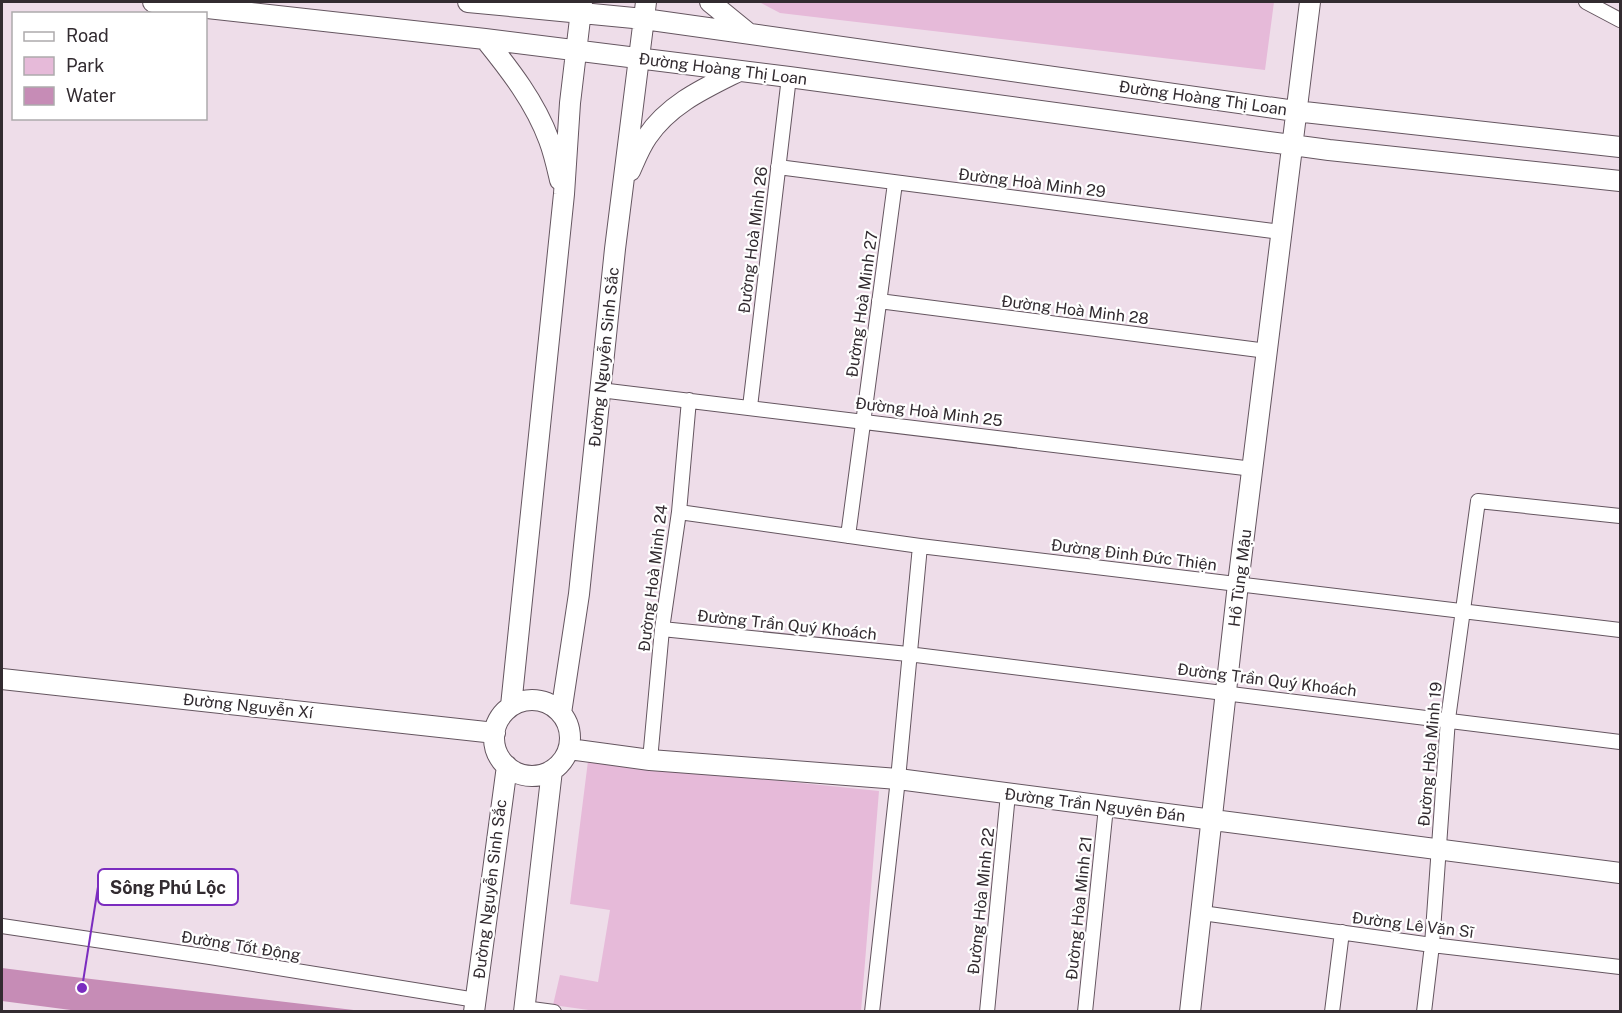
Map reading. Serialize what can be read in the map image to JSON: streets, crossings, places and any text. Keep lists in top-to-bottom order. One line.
{"streets":{"street":["Đường Hoàng Thị Loan","Đường Hoà Minh 29","Đường Hoà Minh 26","Đường Hoà Minh 27","Đường Hoà Minh 28","Đường Nguyễn Sinh Sắc","Đường Hoà Minh 25","Đường Đinh Đức Thiện","Đường Hoà Minh 24","Hồ Tùng Mậu","Đường Trần Quý Khoách","Đường Nguyễn Xí","Đường Hòa Minh 19","Đường Trần Nguyên Đán","Đường Hòa Minh 22","Đường Hòa Minh 21","Đường Lê Văn Sĩ","Đường Tốt Động"]},"crossings":[["Đường Hoàng Thị Loan","Đường Hoà Minh 26"],["Đường Hoàng Thị Loan","Đường Nguyễn Sinh Sắc"],["Đường Hoàng Thị Loan","Hồ Tùng Mậu"],["Đường Hoà Minh 29","Đường Hoà Minh 26"],["Đường Hoà Minh 29","Đường Hoà Minh 27"],["Đường Hoà Minh 29","Hồ Tùng Mậu"],["Đường Hoà Minh 26","Đường Hoà Minh 25"],["Đường Hoà Minh 27","Đường Hoà Minh 28"],["Đường Hoà Minh 27","Đường Hoà Minh 25"],["Đường Hoà Minh 27","Đường Đinh Đức Thiện"],["Đường Hoà Minh 28","Hồ Tùng Mậu"],["Đường Nguyễn Sinh Sắc","Đường Hoà Minh 25"],["Đường Nguyễn Sinh Sắc","Đường Nguyễn Xí"],["Đường Nguyễn Sinh Sắc","Đường Trần Nguyên Đán"],["Đường Nguyễn Sinh Sắc","Đường Tốt Động"],["Đường Hoà Minh 25","Đường Hoà Minh 24"],["Đường Hoà Minh 25","Hồ Tùng Mậu"],["Đường Đinh Đức Thiện","Đường Hoà Minh 24"],["Đường Đinh Đức Thiện","Hồ Tùng Mậu"],["Đường Đinh Đức Thiện","Đường Hòa Minh 19"],["Đường Hoà Minh 24","Đường Trần Quý Khoách"],["Đường Hoà Minh 24","Đường Trần Nguyên Đán"],["Hồ Tùng Mậu","Đường Trần Quý Khoách"],["Hồ Tùng Mậu","Đường Trần Nguyên Đán"],["Hồ Tùng Mậu","Đường Lê Văn Sĩ"],["Đường Trần Quý Khoách","Đường Hòa Minh 19"],["Đường Nguyễn Xí","Đường Trần Nguyên Đán"],["Đường Hòa Minh 19","Đường Trần Nguyên Đán"],["Đường Hòa Minh 19","Đường Lê Văn Sĩ"],["Đường Trần Nguyên Đán","Đường Hòa Minh 22"],["Đường Trần Nguyên Đán","Đường Hòa Minh 21"]],"places":["Sông Phú Lộc"],"legend":["Road","Park","Water"]}
